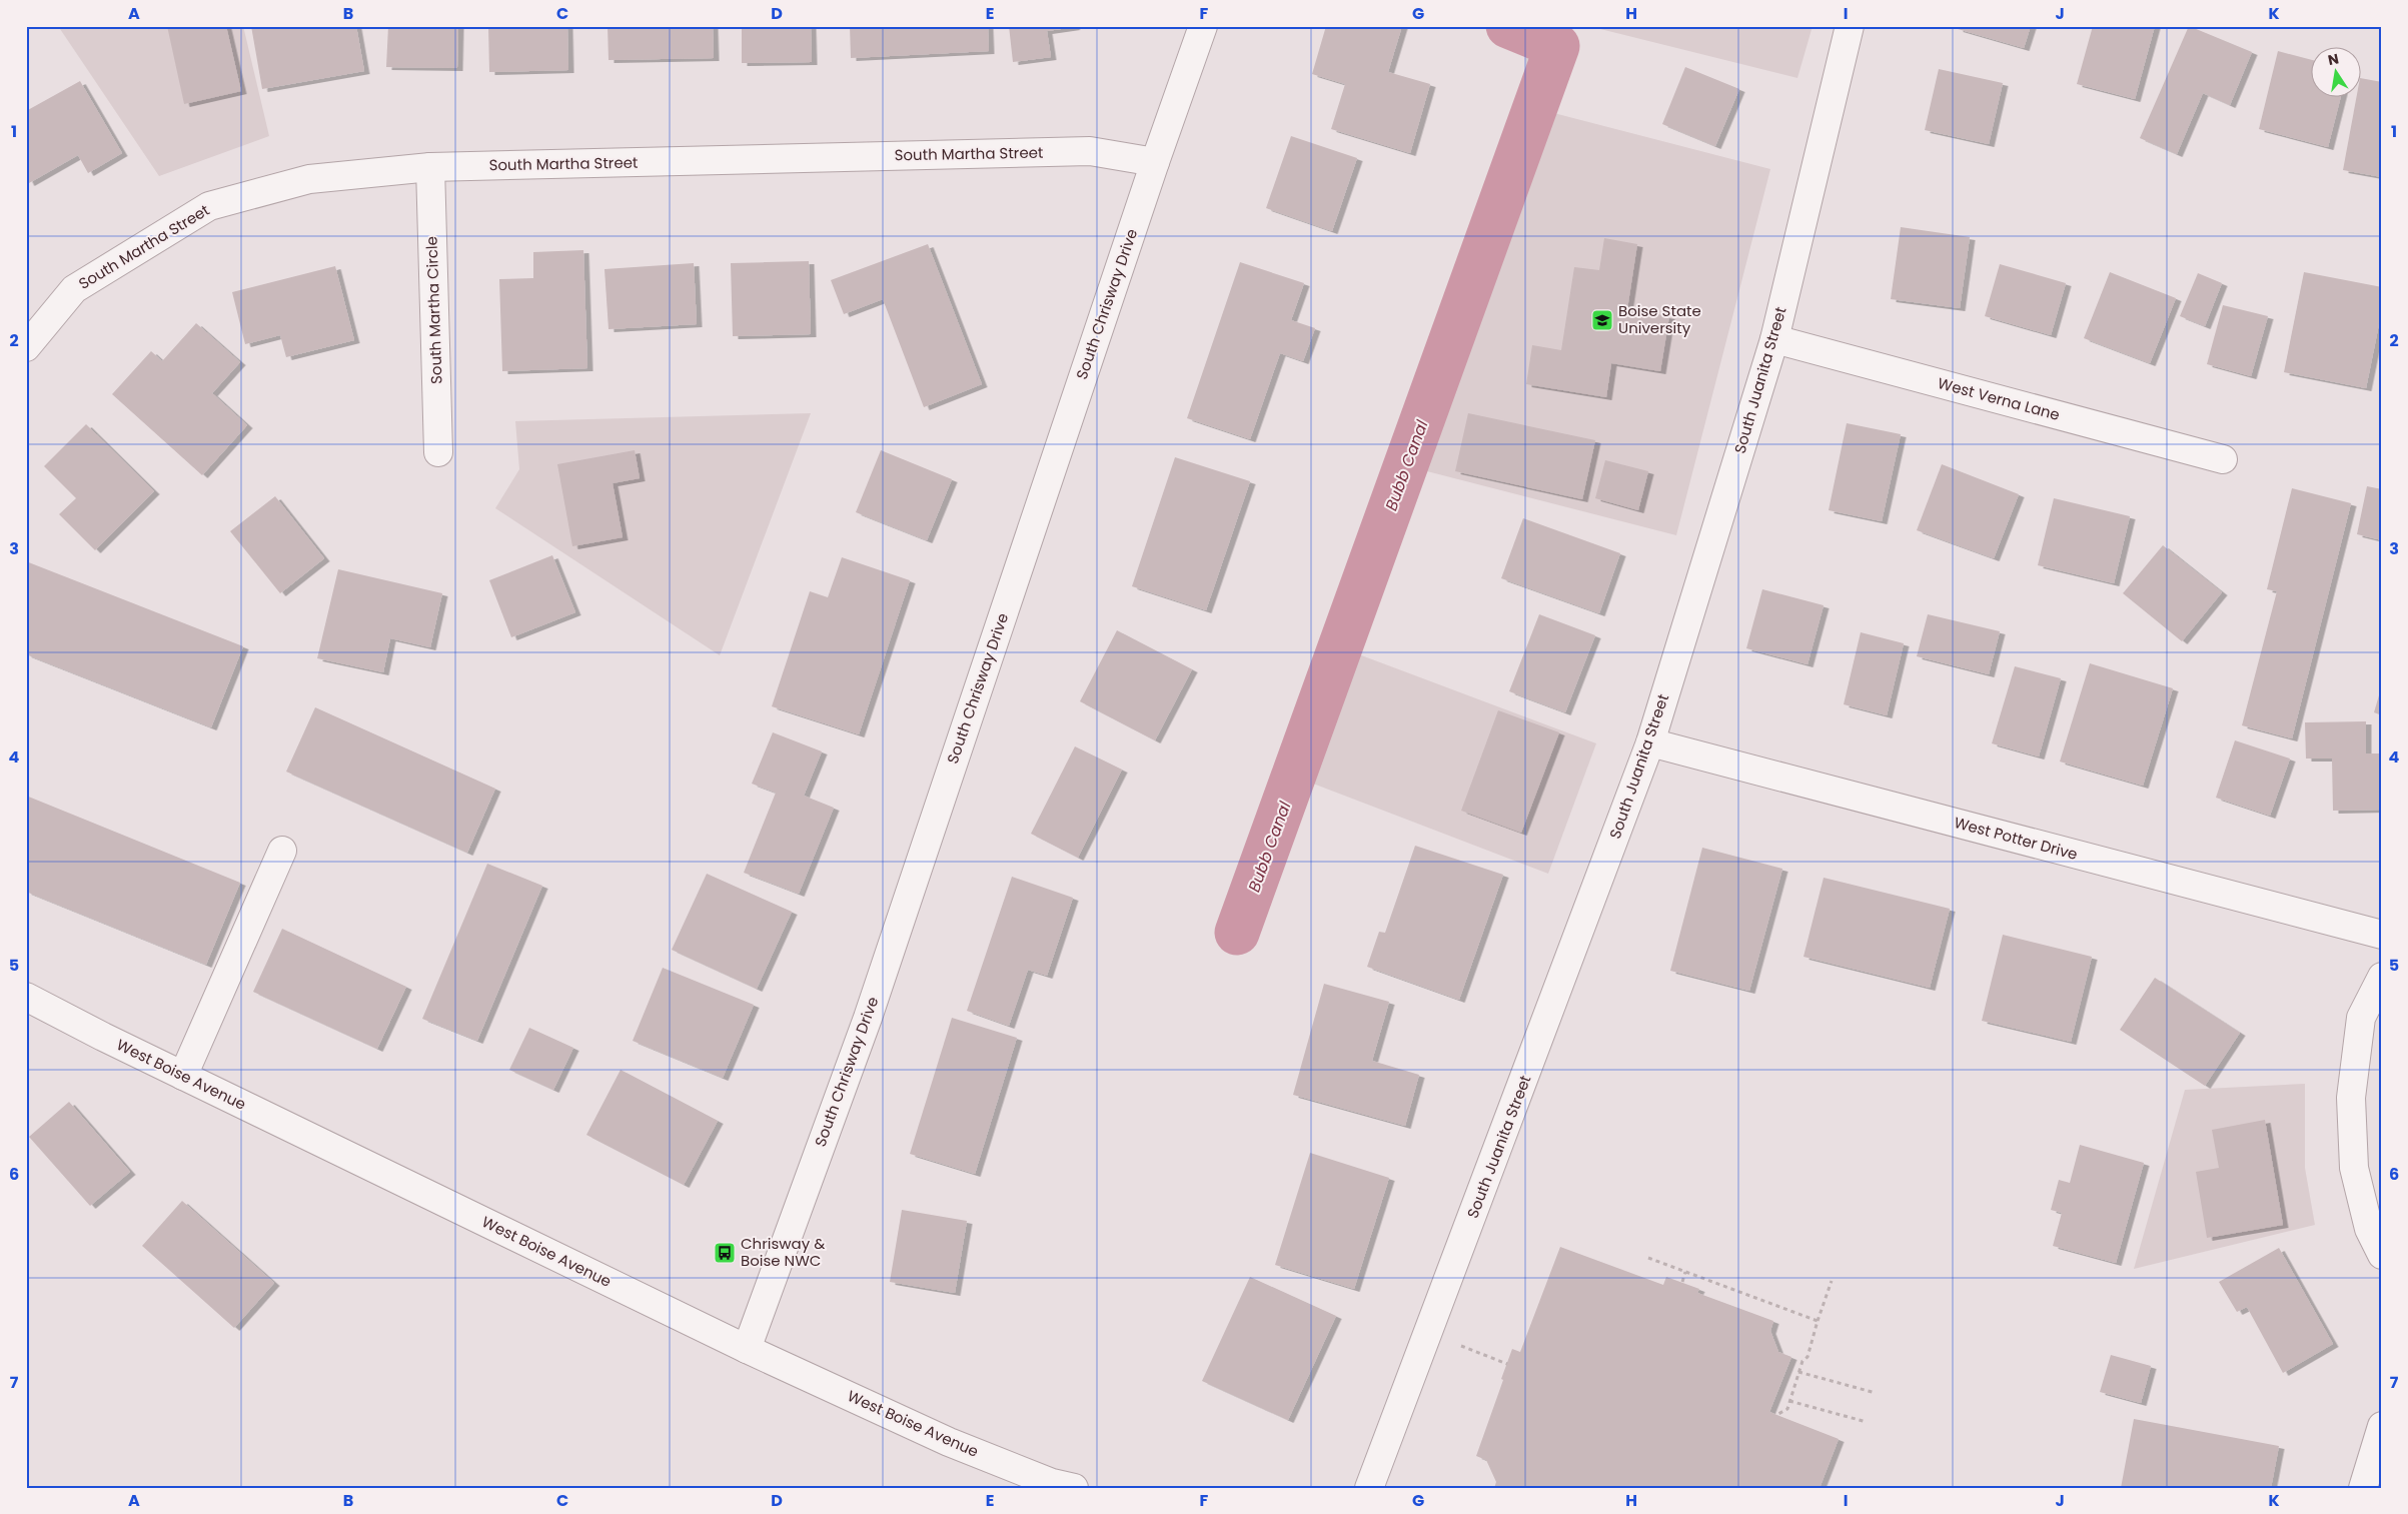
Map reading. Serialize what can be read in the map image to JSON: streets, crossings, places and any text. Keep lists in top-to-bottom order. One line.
{"streets":{"street":["South Martha Street","South Chrisway Drive","South Martha Circle","South Juanita Street","West Verna Lane","West Potter Drive","West Boise Avenue"]},"crossings":[["South Martha Street","South Chrisway Drive"],["South Martha Street","South Martha Circle"],["South Chrisway Drive","West Boise Avenue"],["South Juanita Street","West Verna Lane"],["South Juanita Street","West Potter Drive"]],"water":["Bubb Canal"],"places":{"school or university":["Boise State University"],"bus stop":["Chrisway & Boise NWC"]},"north":"top","grid":{"columns":["A","B","C","D","E","F","G","H","I","J","K"],"rows":["1","2","3","4","5","6","7"]}}
